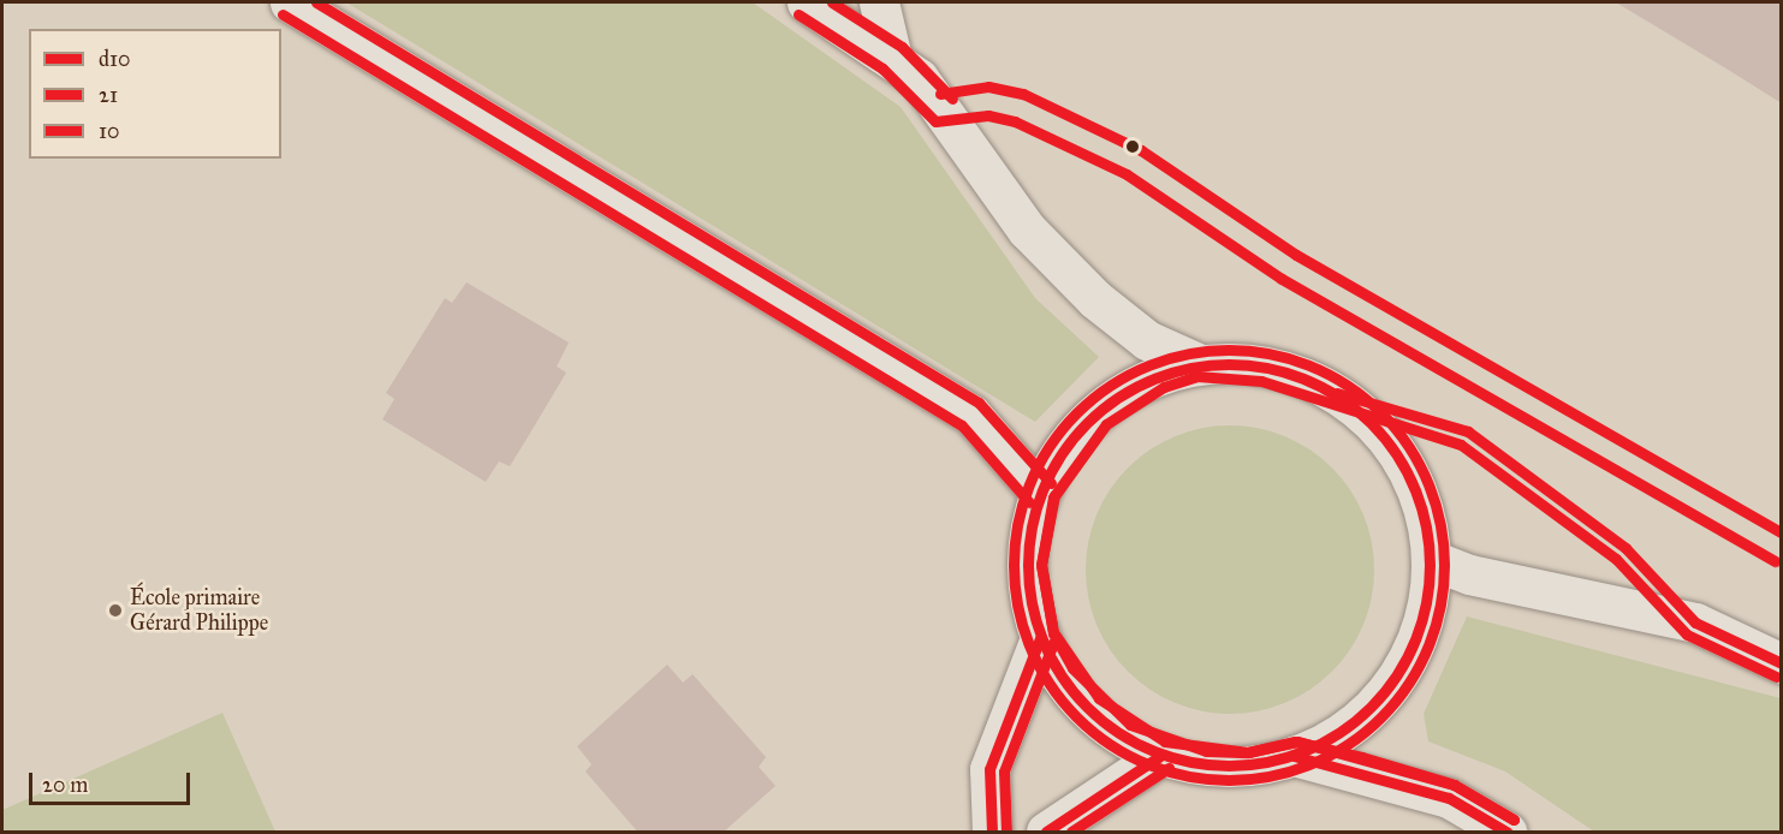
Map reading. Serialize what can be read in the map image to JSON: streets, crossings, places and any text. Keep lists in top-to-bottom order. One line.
{"places":["École primaire Gérard Philippe"],"lines":["transit line 10","transit line 21","transit line d10"],"legend":["d10","21","10"],"scale_bar":"20 m"}
